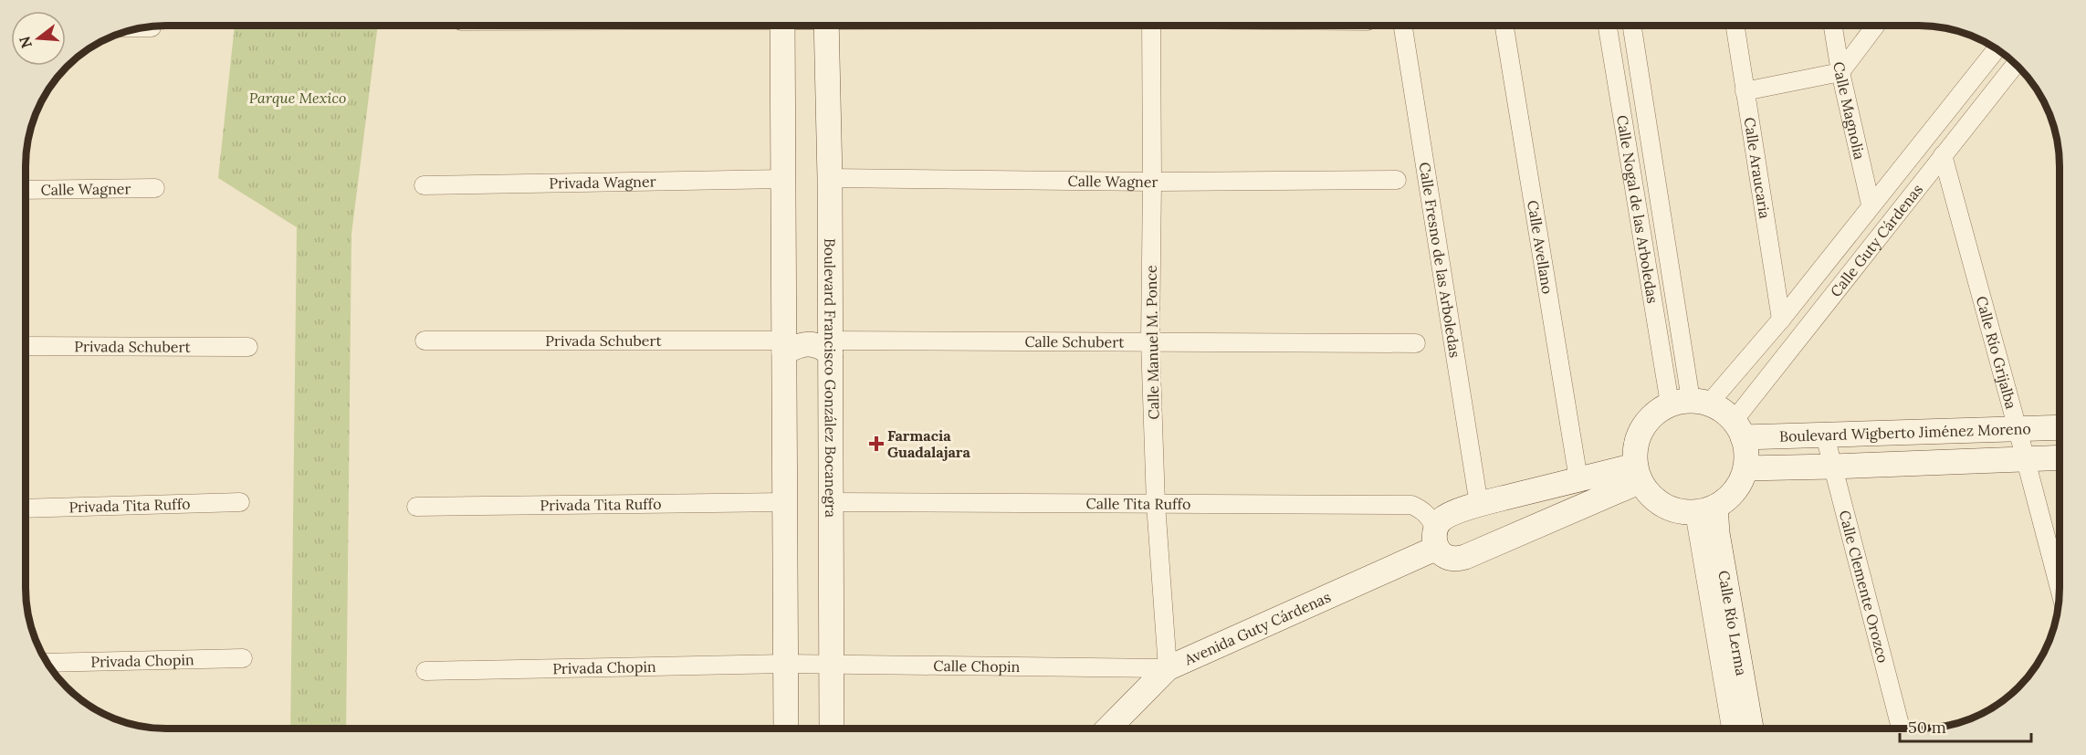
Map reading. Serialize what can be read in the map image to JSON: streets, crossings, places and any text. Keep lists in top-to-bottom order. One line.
{"streets":{"street":["Calle Magnolia","Calle Araucaria","Calle Wagner","Privada Wagner","Calle Nogal de las Arboledas","Calle Guty Cárdenas","Calle Avellano","Calle Fresno de las Arboledas","Privada Schubert","Calle Schubert","Calle Manuel M. Ponce","Calle Río Grijalba","Boulevard Francisco González Bocanegra","Boulevard Wigberto Jiménez Moreno","Privada Tita Ruffo","Calle Tita Ruffo","Calle Clemente Orozco","Calle Río Lerma","Avenida Guty Cárdenas","Privada Chopin","Calle Chopin"]},"crossings":[["Calle Magnolia","Calle Guty Cárdenas"],["Calle Araucaria","Calle Guty Cárdenas"],["Calle Wagner","Calle Manuel M. Ponce"],["Calle Wagner","Boulevard Francisco González Bocanegra"],["Calle Nogal de las Arboledas","Calle Guty Cárdenas"],["Calle Nogal de las Arboledas","Boulevard Wigberto Jiménez Moreno"],["Calle Nogal de las Arboledas","Calle Río Lerma"],["Calle Nogal de las Arboledas","Avenida Guty Cárdenas"],["Calle Guty Cárdenas","Calle Río Grijalba"],["Calle Guty Cárdenas","Boulevard Wigberto Jiménez Moreno"],["Calle Guty Cárdenas","Calle Río Lerma"],["Calle Guty Cárdenas","Avenida Guty Cárdenas"],["Calle Avellano","Avenida Guty Cárdenas"],["Calle Fresno de las Arboledas","Avenida Guty Cárdenas"],["Calle Schubert","Calle Manuel M. Ponce"],["Calle Schubert","Boulevard Francisco González Bocanegra"],["Calle Manuel M. Ponce","Calle Tita Ruffo"],["Calle Manuel M. Ponce","Avenida Guty Cárdenas"],["Calle Manuel M. Ponce","Calle Chopin"],["Calle Río Grijalba","Boulevard Wigberto Jiménez Moreno"],["Boulevard Francisco González Bocanegra","Calle Tita Ruffo"],["Boulevard Francisco González Bocanegra","Calle Chopin"],["Boulevard Wigberto Jiménez Moreno","Calle Clemente Orozco"],["Boulevard Wigberto Jiménez Moreno","Calle Río Lerma"],["Boulevard Wigberto Jiménez Moreno","Avenida Guty Cárdenas"],["Calle Tita Ruffo","Avenida Guty Cárdenas"],["Calle Río Lerma","Avenida Guty Cárdenas"],["Avenida Guty Cárdenas","Calle Chopin"],["Privada Chopin","Calle Chopin"]],"parks":["Parque Mexico"],"places":{"health":["Farmacia Guadalajara"]},"scale_bar":"50 m","north":"left"}
